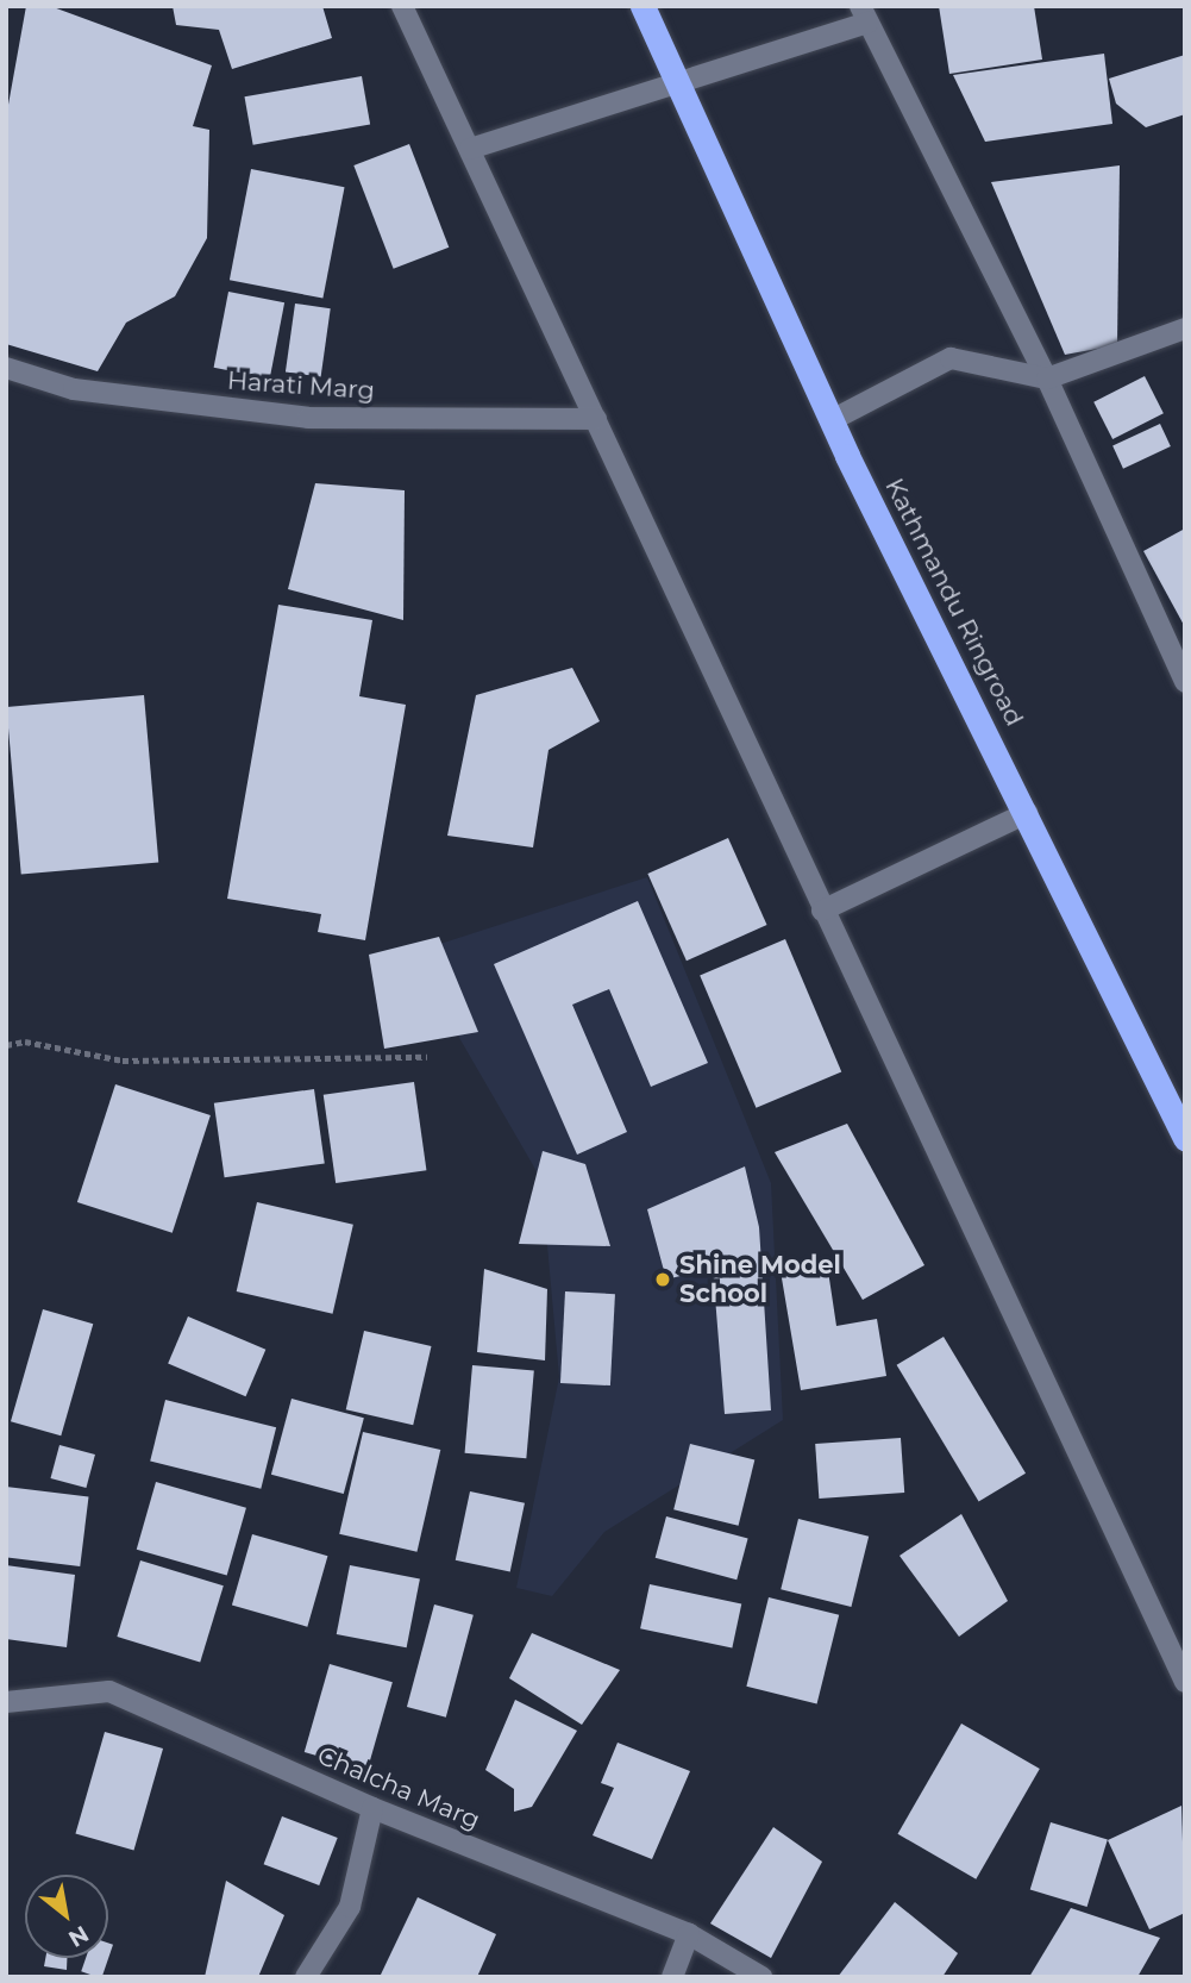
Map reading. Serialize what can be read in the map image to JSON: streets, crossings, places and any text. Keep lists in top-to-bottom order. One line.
{"streets":{"highway":["Kathmandu Ringroad"],"street":["Harati Marg","Chalcha Marg"]},"places":["Shine Model School"],"north":"bottom right"}
